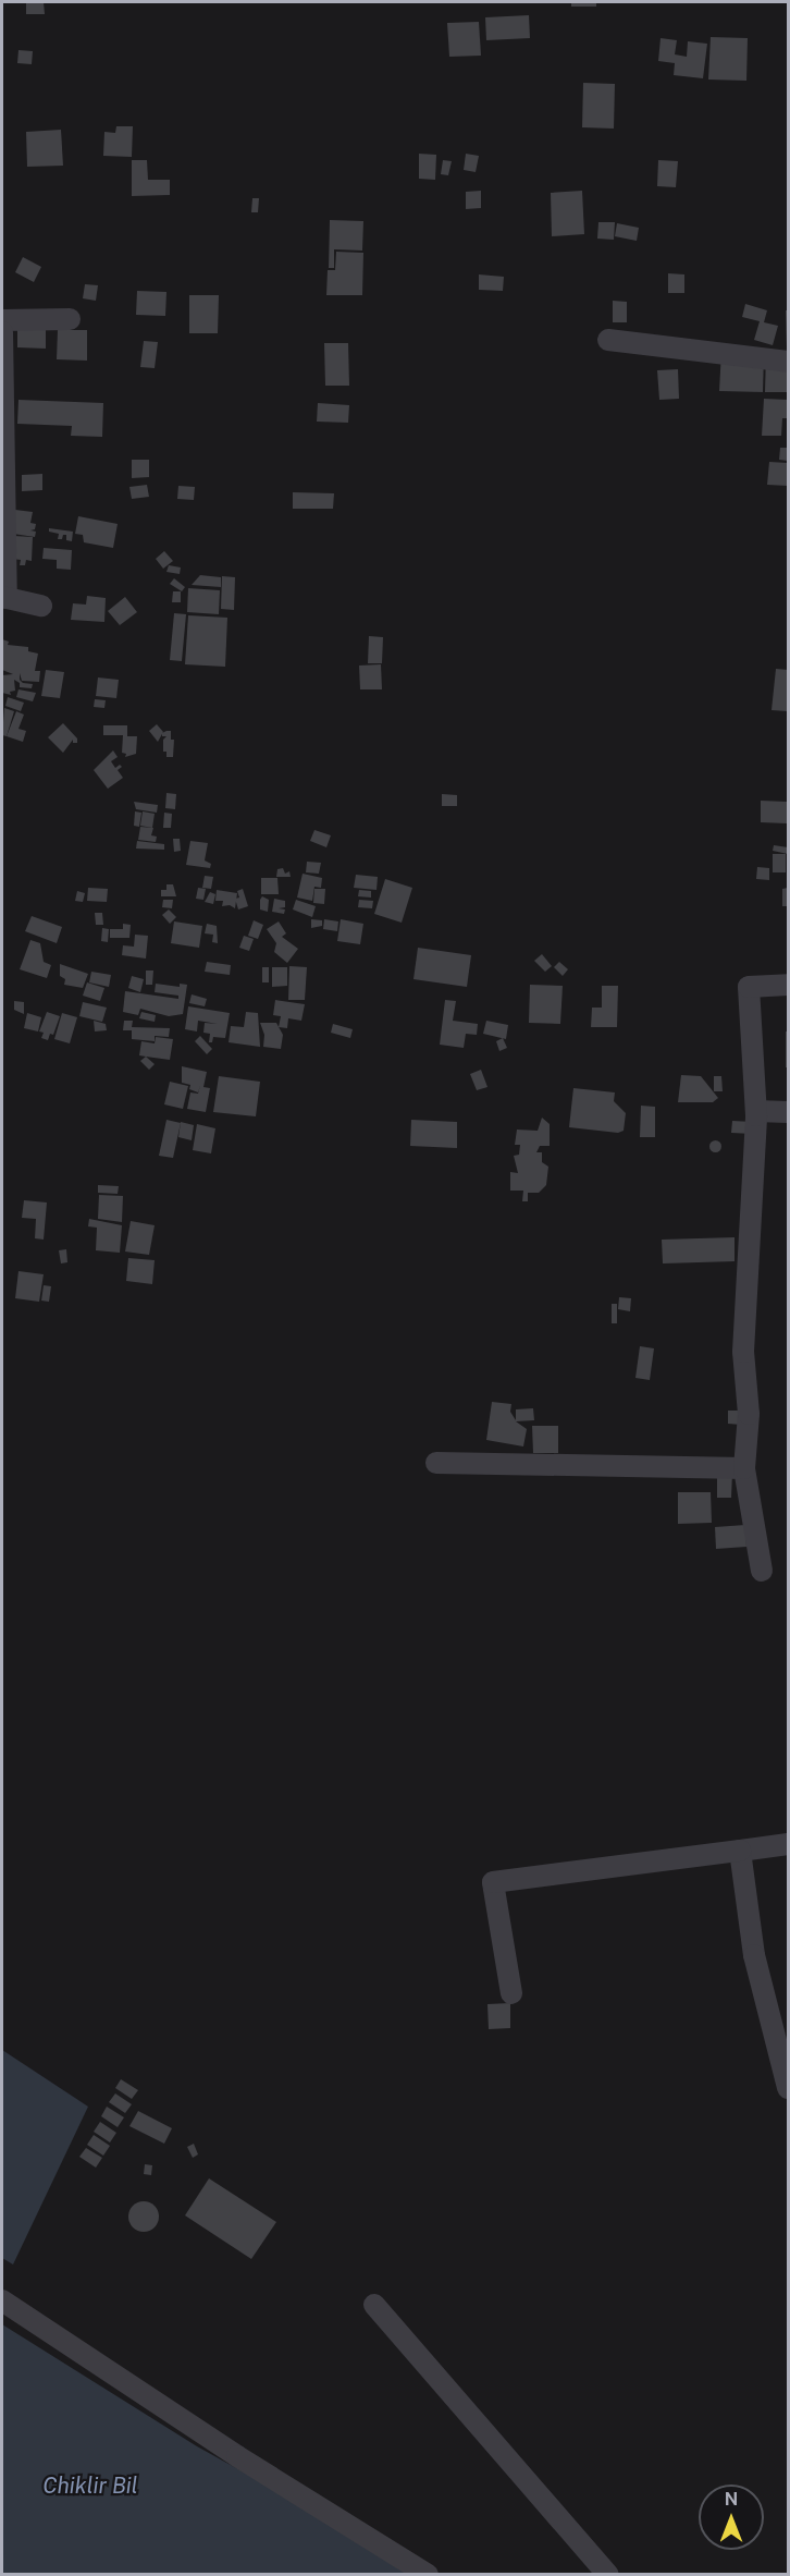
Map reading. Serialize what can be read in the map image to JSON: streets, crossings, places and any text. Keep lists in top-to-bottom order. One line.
{"water":["Chiklir Bil"],"north":"top"}
